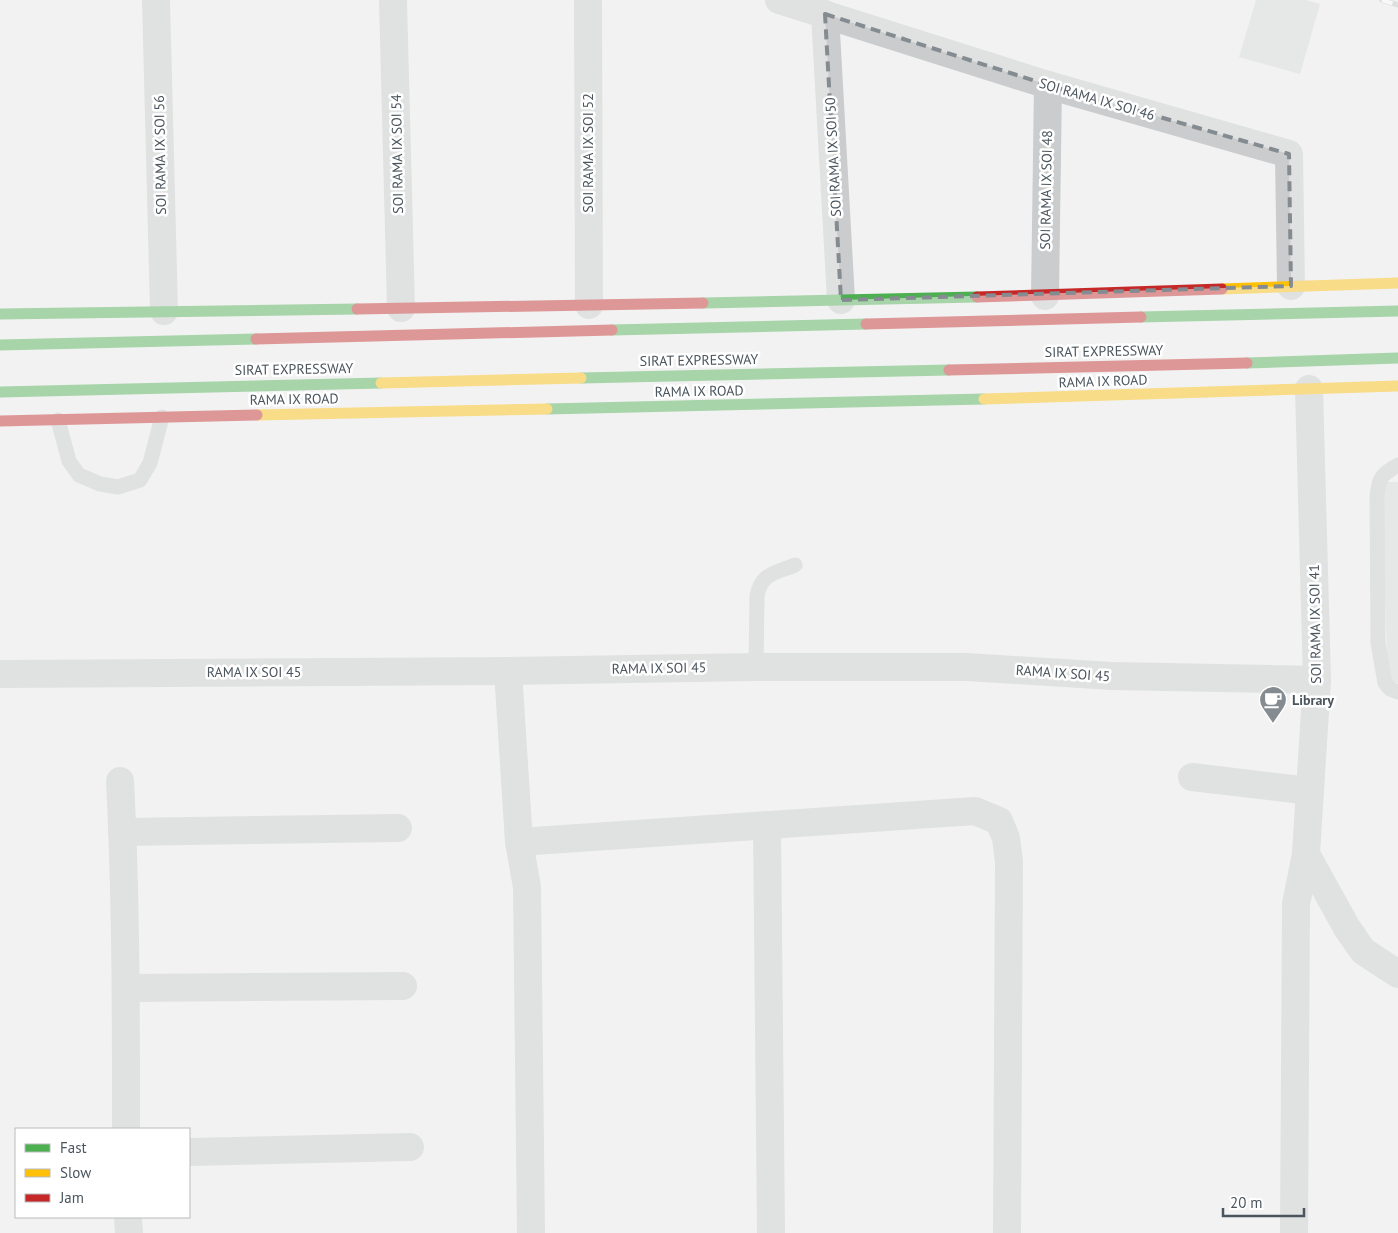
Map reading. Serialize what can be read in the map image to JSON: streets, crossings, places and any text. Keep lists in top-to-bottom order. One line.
{"streets":{"main road":["SIRAT EXPRESSWAY","RAMA IX ROAD"],"street":["SOI RAMA IX SOI 46","SOI RAMA IX SOI 52","SOI RAMA IX SOI 54","SOI RAMA IX SOI 56","SOI RAMA IX SOI 50","SOI RAMA IX SOI 48","SOI RAMA IX SOI 41","RAMA IX SOI 45"]},"crossings":[["SOI RAMA IX SOI 46","SOI RAMA IX SOI 50"],["SOI RAMA IX SOI 46","SOI RAMA IX SOI 48"],["RAMA IX ROAD","SOI RAMA IX SOI 41"],["SOI RAMA IX SOI 41","RAMA IX SOI 45"]],"places":{"cafe":["Library"]},"legend":["Fast","Slow","Jam"],"scale_bar":"20 m"}
